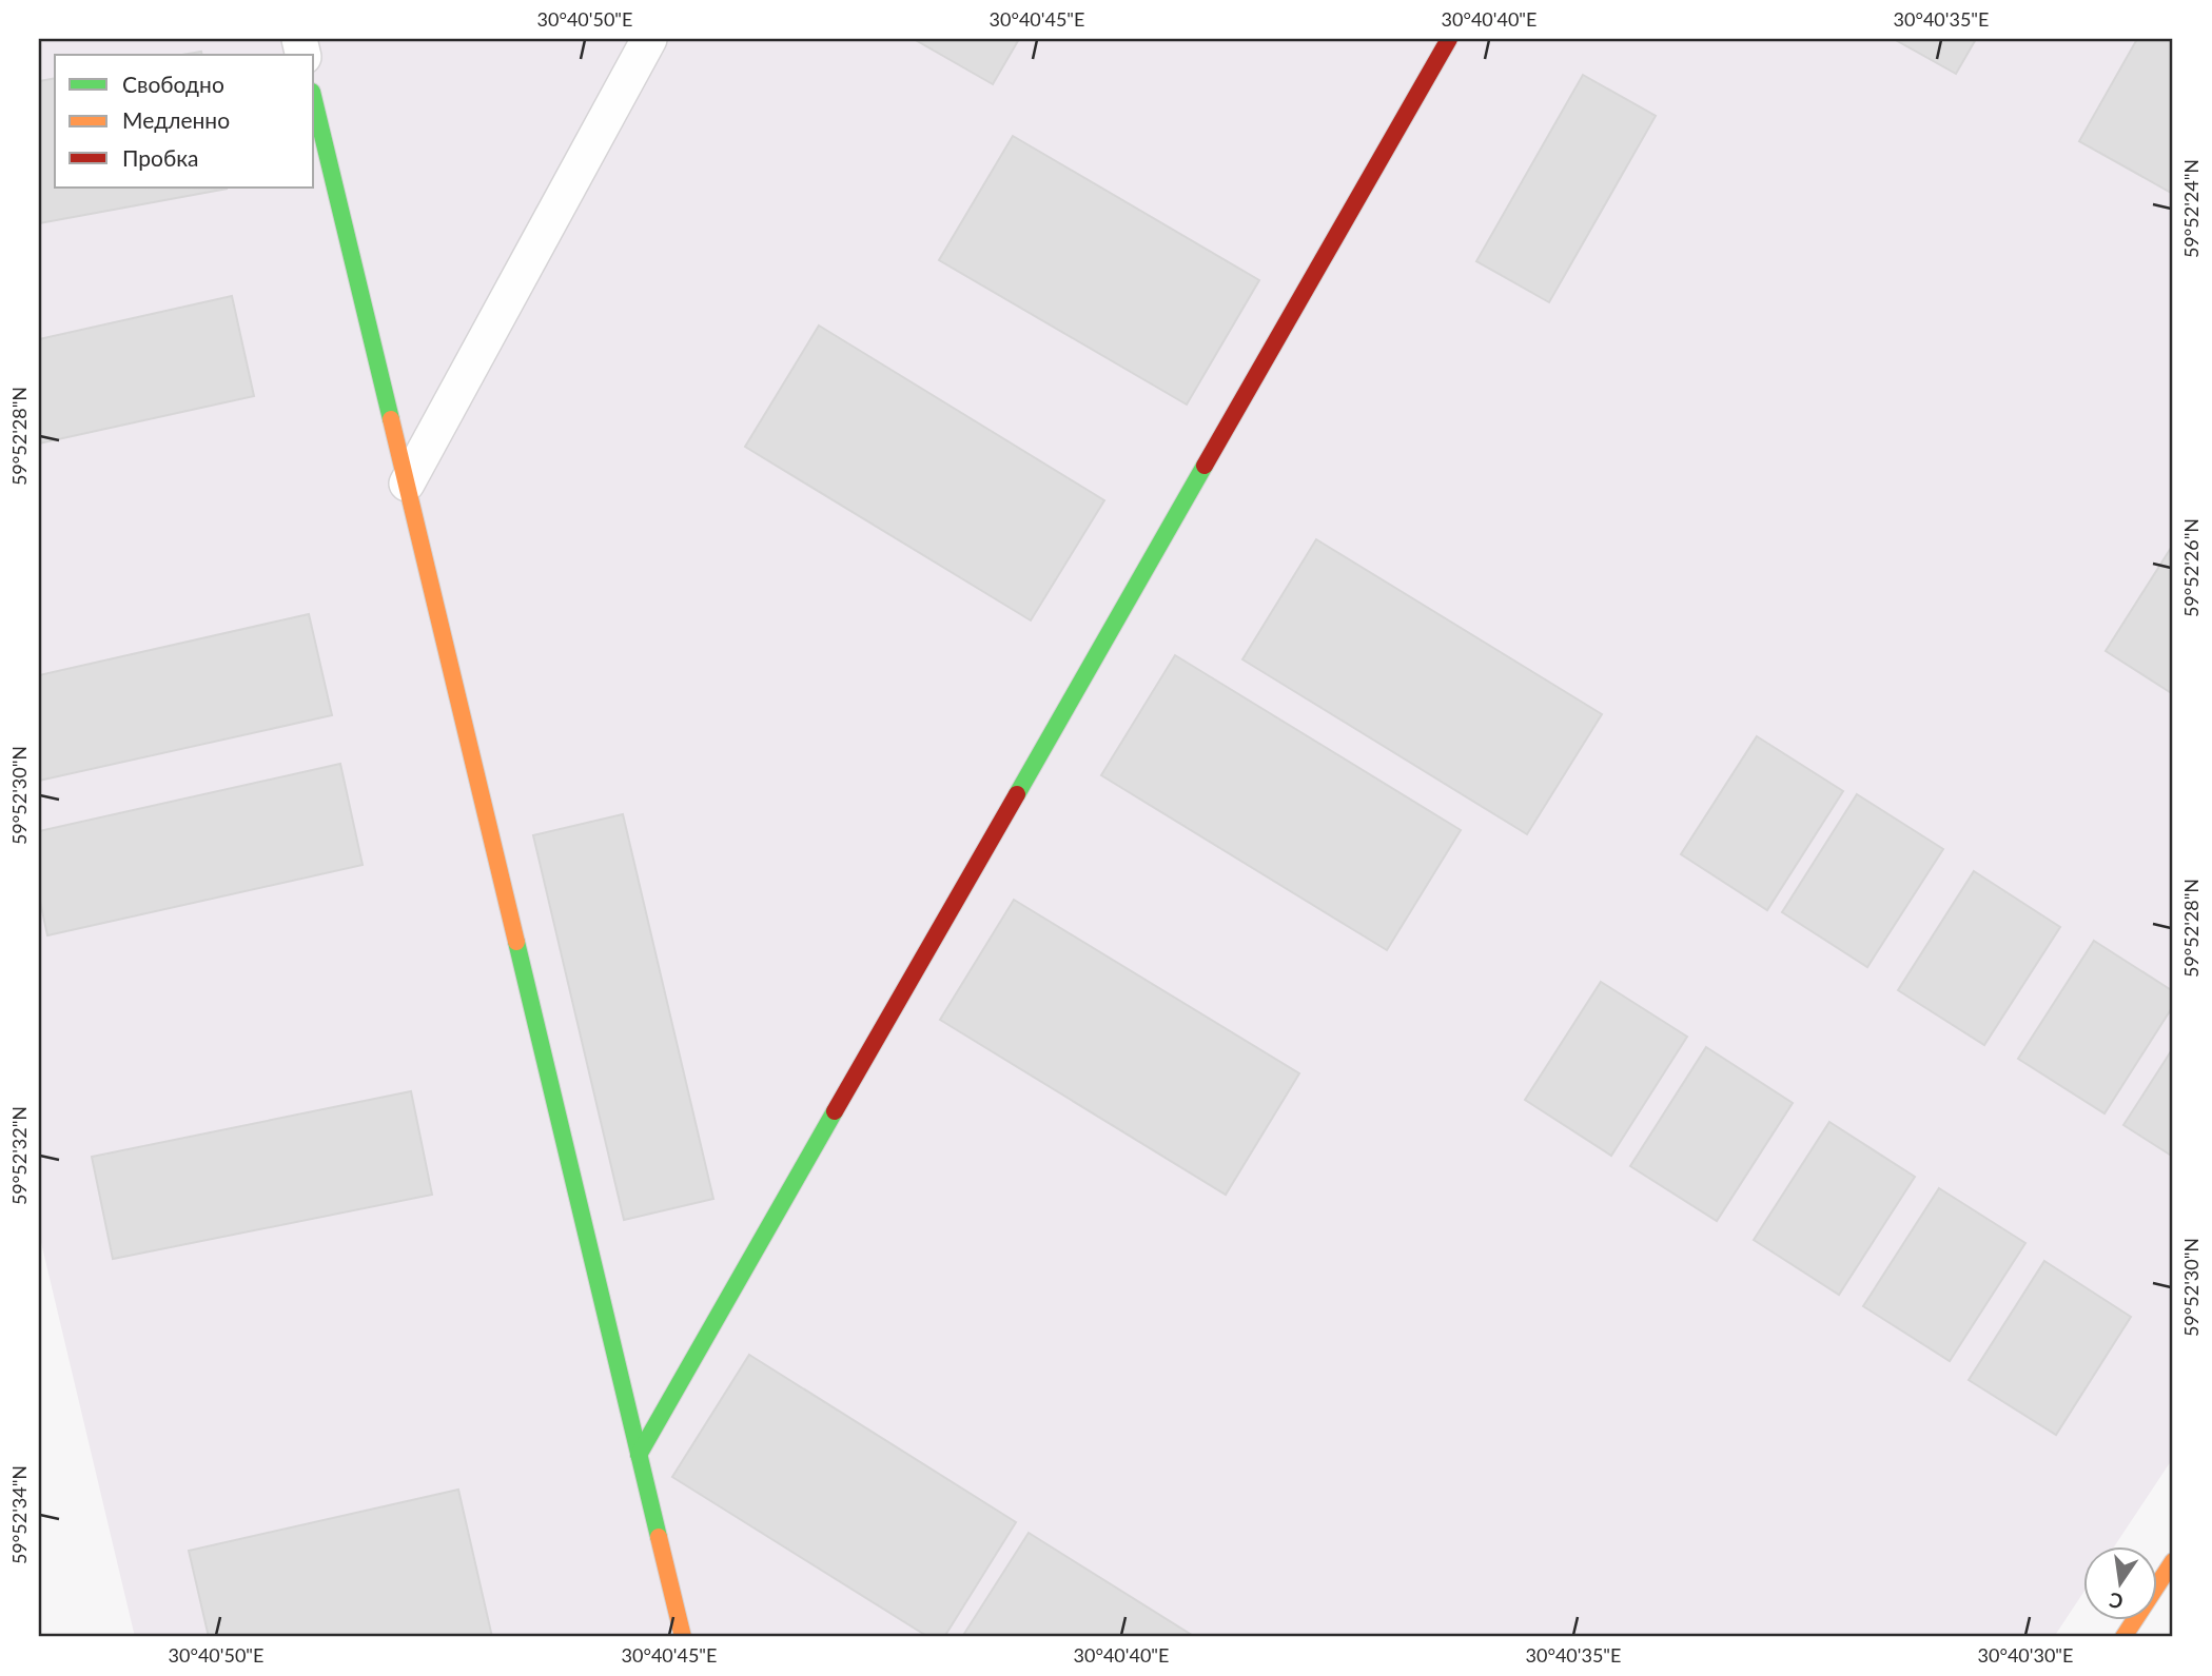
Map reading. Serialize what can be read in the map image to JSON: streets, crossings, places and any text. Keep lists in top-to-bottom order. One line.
{"legend":["Свободно","Медленно","Пробка"],"north":"bottom","coordinates":["30°40'50\"E","30°40'45\"E","30°40'40\"E","30°40'35\"E","59°52'24\"N","59°52'28\"N","59°52'26\"N","59°52'30\"N","59°52'32\"N","59°52'34\"N","30°40'30\"E"]}
